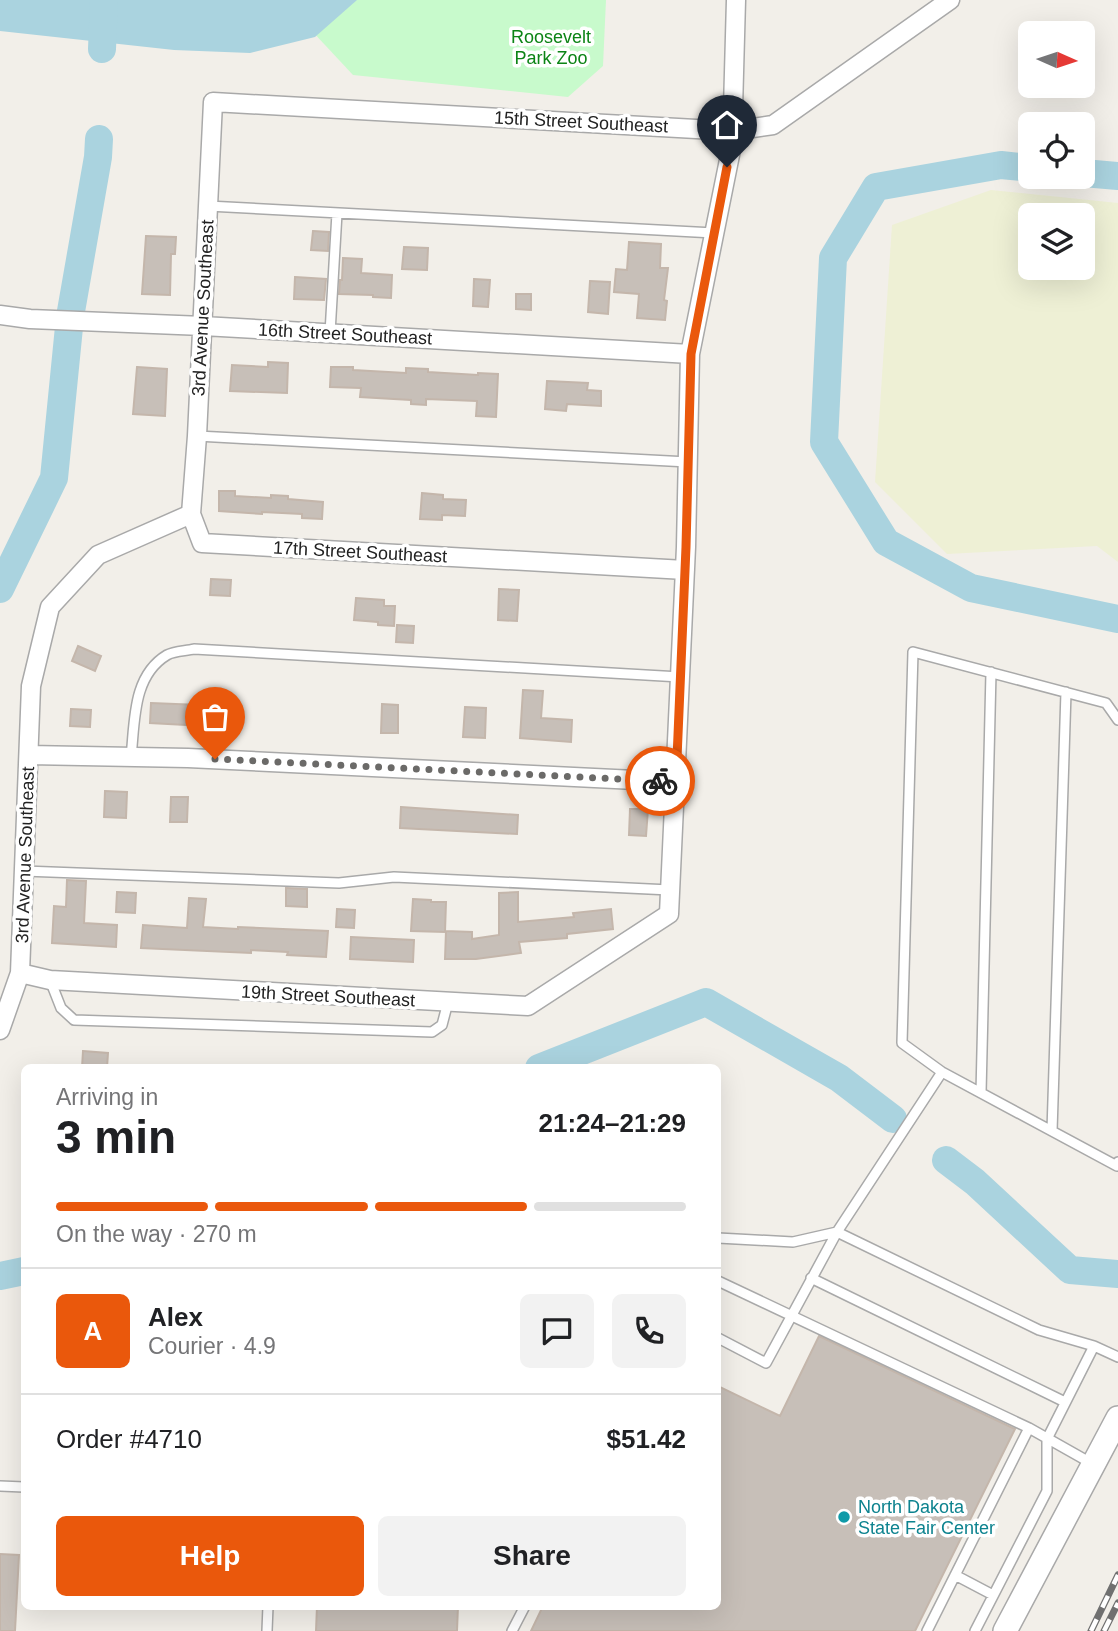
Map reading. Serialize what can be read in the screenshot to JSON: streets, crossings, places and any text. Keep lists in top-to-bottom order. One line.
{"streets":{"street":["15th Street Southeast","3rd Avenue Southeast","16th Street Southeast","17th Street Southeast","19th Street Southeast"]},"crossings":[["15th Street Southeast","3rd Avenue Southeast"],["3rd Avenue Southeast","16th Street Southeast"],["3rd Avenue Southeast","17th Street Southeast"],["3rd Avenue Southeast","19th Street Southeast"]],"parks":["Roosevelt Park Zoo"],"places":["North Dakota State Fair Center"],"north":"right","page":{"heading":["3 min","Arriving in","21:24–21:29"],"panel":["Alex","Courier · 4.9","Order #4710","$51.42"],"bar":"On the way · 270 m","round":"A","buttons":["Help","Share"]}}
